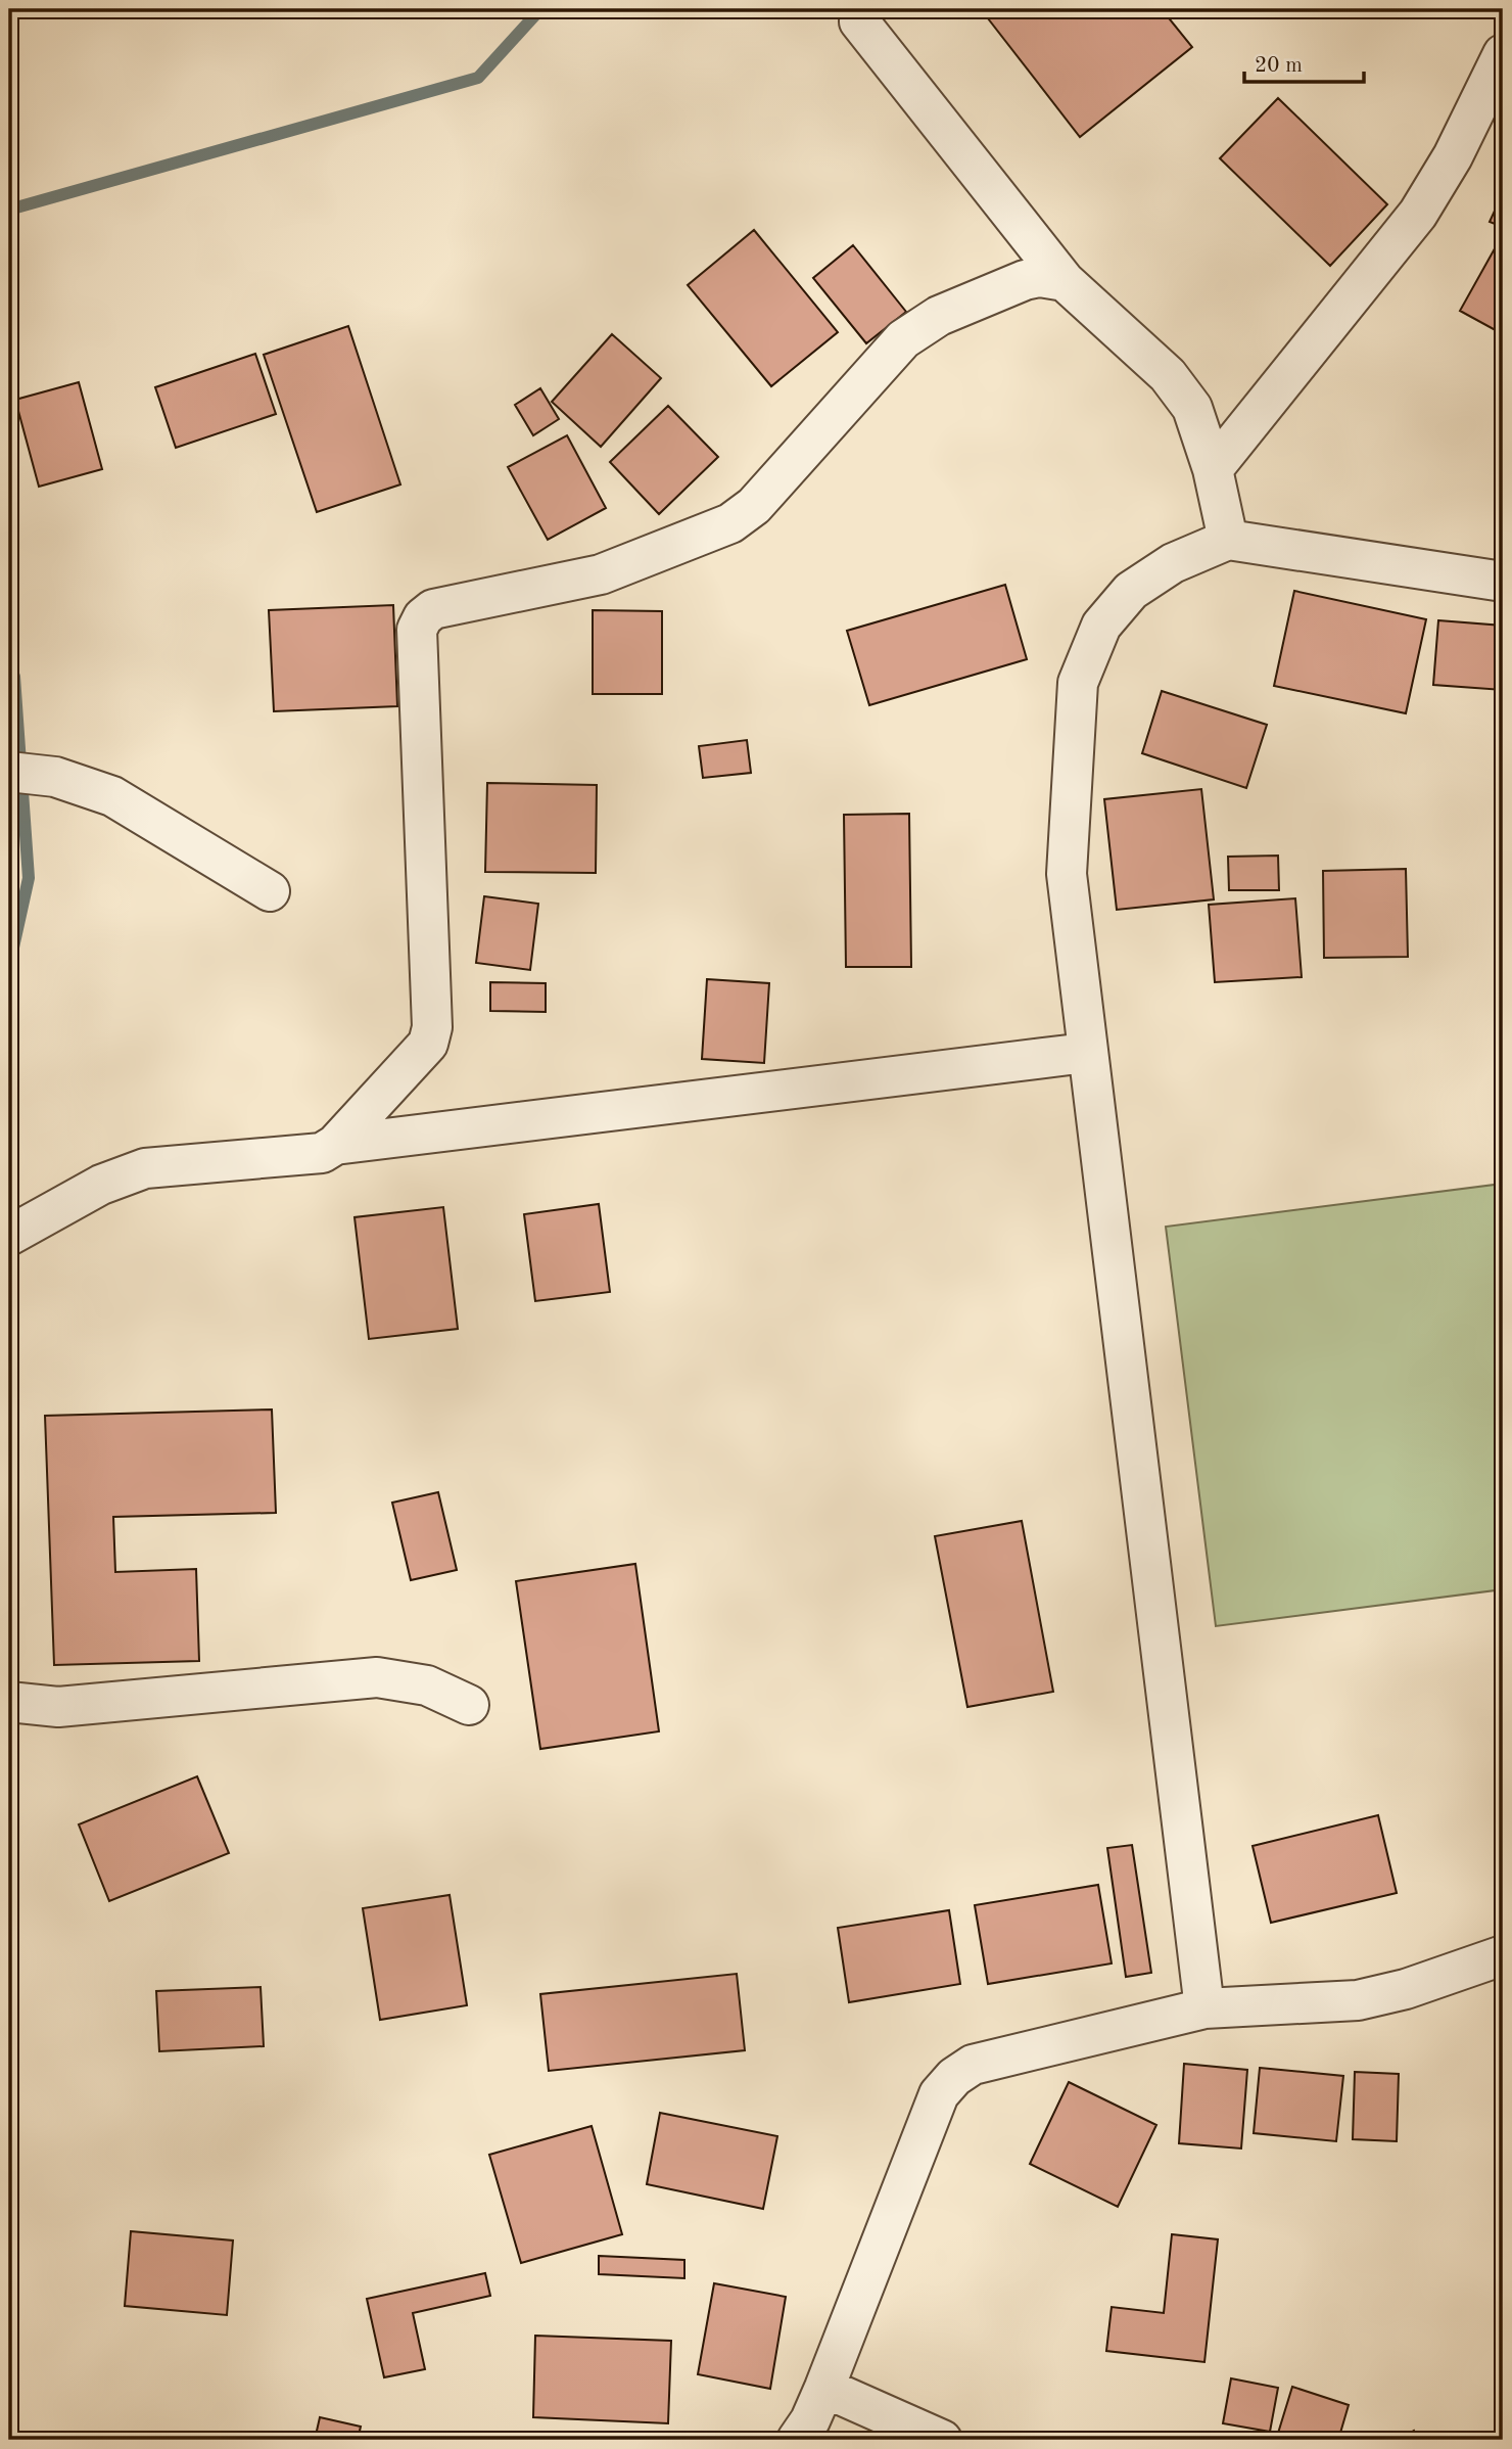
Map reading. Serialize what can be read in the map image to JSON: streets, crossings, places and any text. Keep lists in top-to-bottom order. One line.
{"scale_bar":"20 m"}
